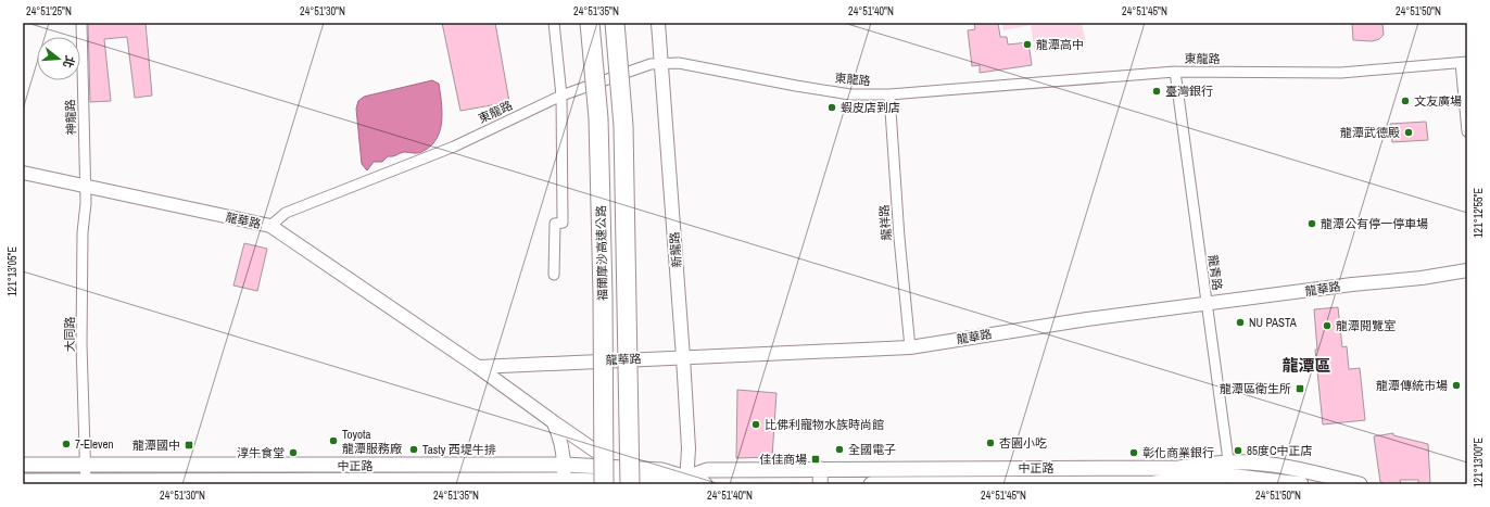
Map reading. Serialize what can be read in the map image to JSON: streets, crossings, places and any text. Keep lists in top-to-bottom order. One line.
{"streets":{"highway":["福爾摩沙高速公路"],"main road":["中正路"],"street":["東龍路","神龍路","龍華路","龍祥路","新龍路","龍青路","大同路"]},"crossings":[["東龍路","龍華路"],["東龍路","龍祥路"],["東龍路","新龍路"],["東龍路","龍青路"],["神龍路","龍華路"],["神龍路","大同路"],["龍華路","龍祥路"],["龍華路","新龍路"],["龍華路","福爾摩沙高速公路"],["龍華路","龍青路"],["龍華路","大同路"],["龍華路","中正路"],["新龍路","中正路"],["福爾摩沙高速公路","中正路"],["龍青路","中正路"],["大同路","中正路"]],"districts":["龍潭區"],"places":{"other":["龍潭高中","臺灣銀行","文友廣場","蝦皮店到店","龍潭武德殿","龍潭公有停一停車場","NU PASTA","龍潭閱覽室","龍潭傳統市場","比佛利寵物水族時尚館","Toyota 龍潭服務廠","杏園小吃","7-Eleven","Tasty 西堤牛排","全國電子","85度C中正店","淳牛食堂","彰化商業銀行"],"transit":["龍潭區衛生所","龍潭國中","佳佳商場"]},"north":"right","coordinates":["24°51'25\"N","24°51'30\"N","24°51'35\"N","24°51'40\"N","24°51'45\"N","24°51'50\"N","121°12'55\"E","121°13'05\"E","121°13'00\"E"]}
